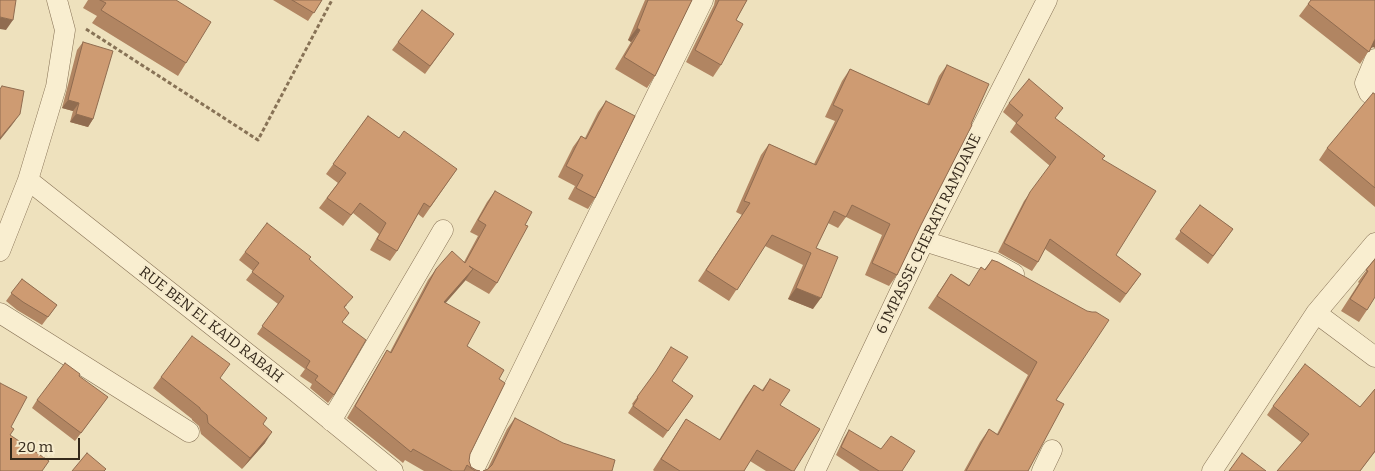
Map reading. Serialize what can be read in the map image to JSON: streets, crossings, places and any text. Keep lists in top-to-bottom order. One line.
{"streets":{"street":["6 IMPASSE CHERATI RAMDANE","RUE BEN EL KAID RABAH"]},"scale_bar":"20 m"}
